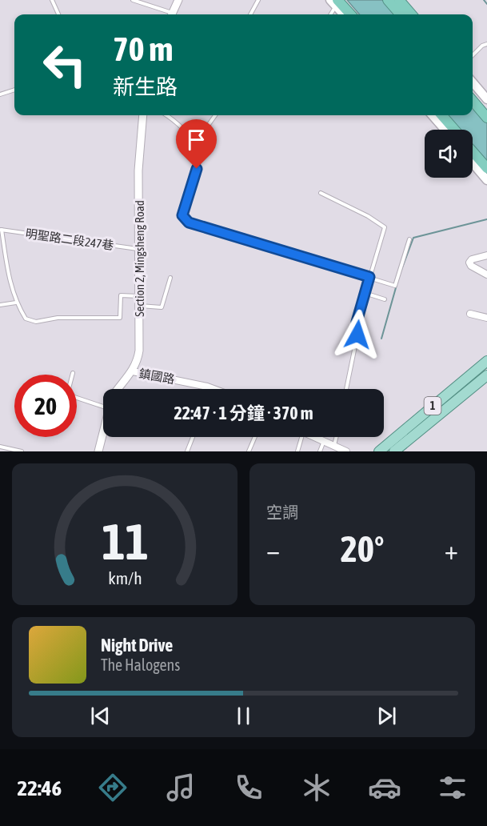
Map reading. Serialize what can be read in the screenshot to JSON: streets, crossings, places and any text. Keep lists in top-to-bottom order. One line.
{"streets":{"main road":["1"],"street":["Section 2, Mingsheng Road","鎮國路"],"lane":["明聖路二段247巷"]},"crossings":[["明聖路二段247巷","Section 2, Mingsheng Road"],["Section 2, Mingsheng Road","鎮國路"]],"page":{"turn":["70 m","新生路"],"limit":"20","trip":"22:47 · 1 分鐘 · 370 m","tile":"空調","heat":["−","20°","+"],"song":["Night Drive","The Halogens"],"tabs":"22:46","gauge":["11","km/h"]}}
